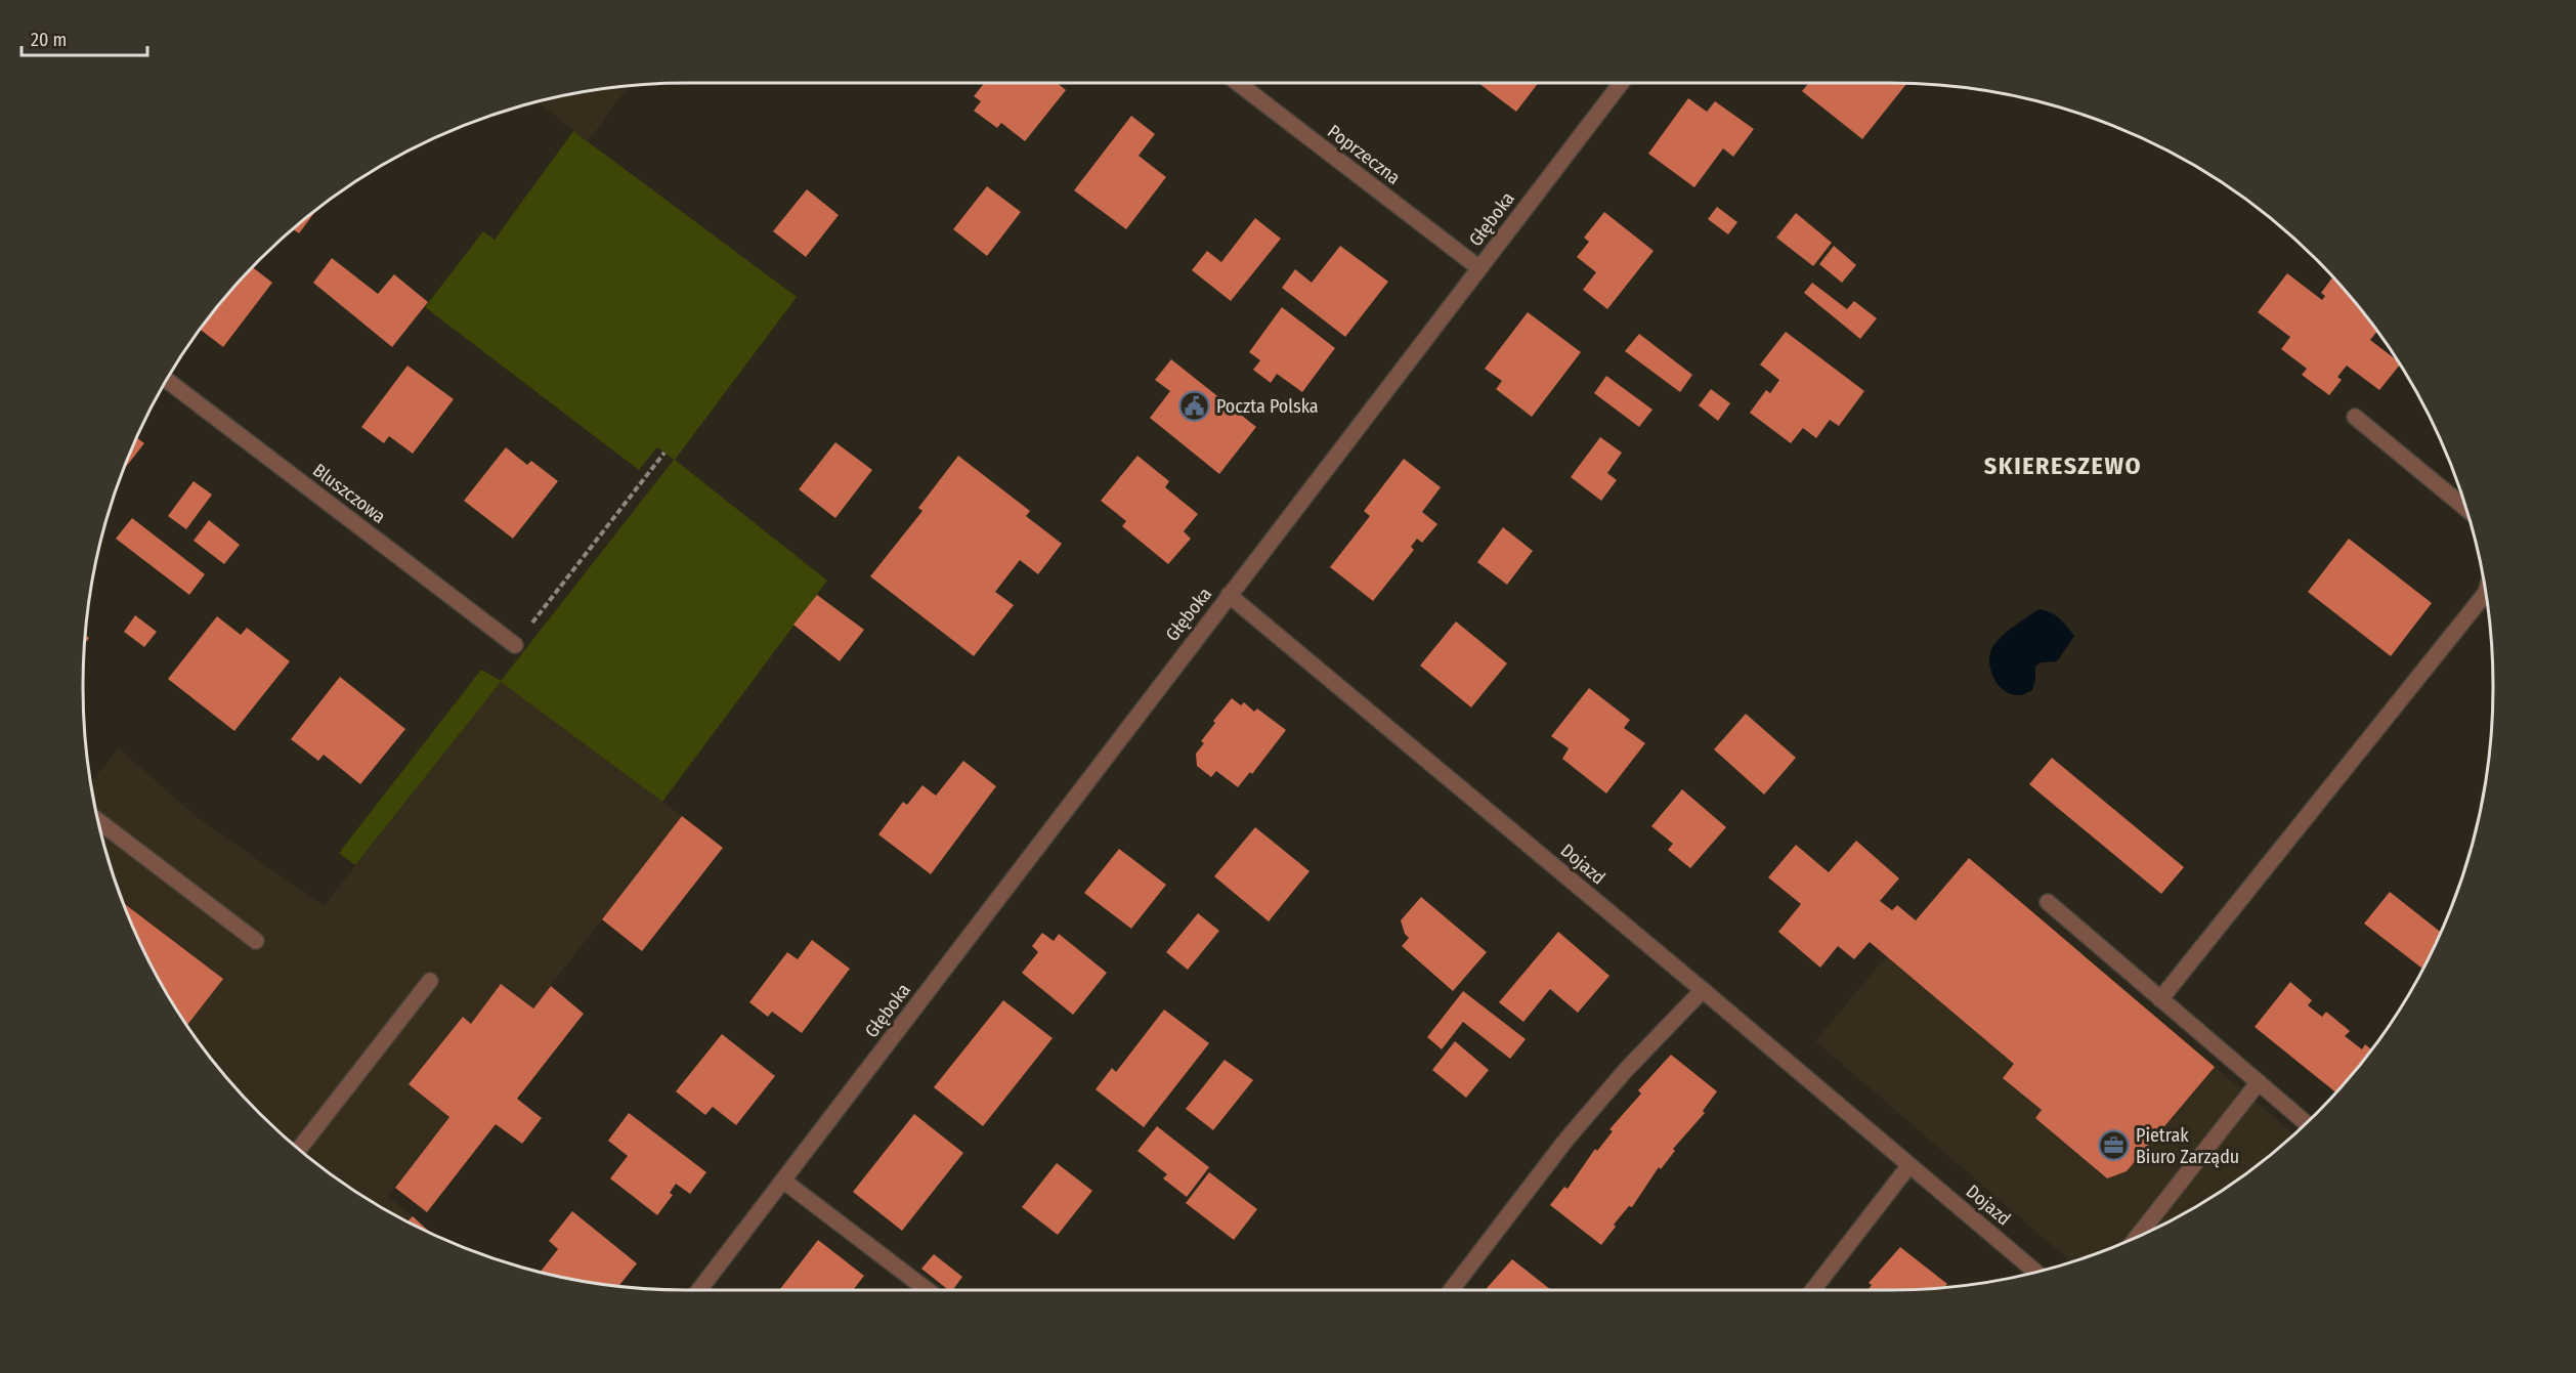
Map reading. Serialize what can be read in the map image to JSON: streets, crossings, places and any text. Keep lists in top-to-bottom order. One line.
{"streets":{"street":["Poprzeczna","Głęboka","Bluszczowa","Dojazd"]},"crossings":[["Poprzeczna","Głęboka"],["Głęboka","Dojazd"]],"districts":["SKIERESZEWO"],"places":{"public building":["Poczta Polska"],"office":["Pietrak Biuro Zarządu"]},"scale_bar":"20 m"}
